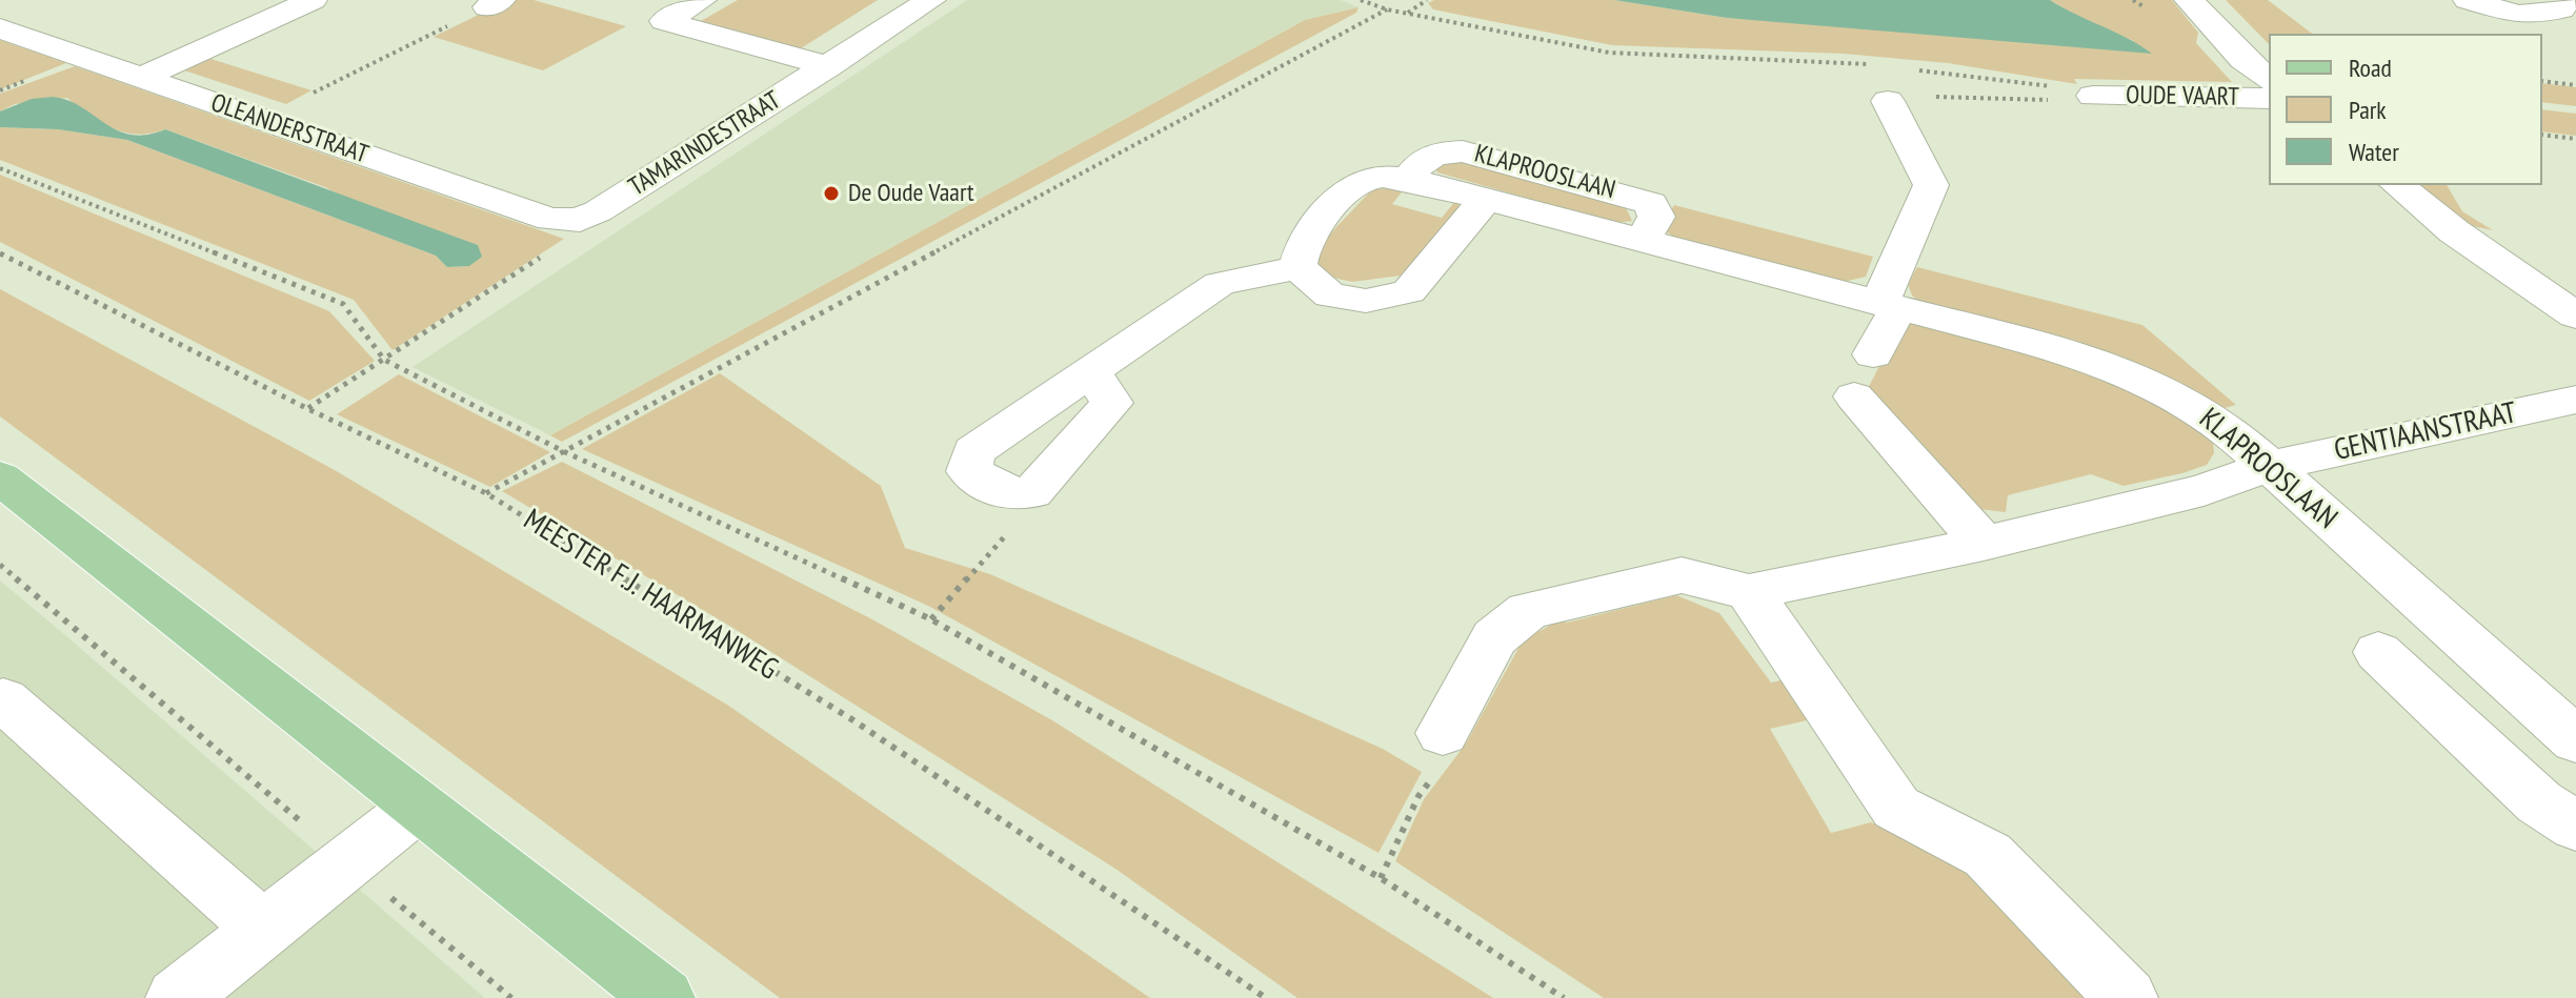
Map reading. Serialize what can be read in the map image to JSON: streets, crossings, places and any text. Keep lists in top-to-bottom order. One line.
{"streets":{"street":["OUDE VAART","OLEANDERSTRAAT","TAMARINDESTRAAT","KLAPROOSLAAN","GENTIAANSTRAAT"],"path":["MEESTER F.J. HAARMANWEG"]},"crossings":[["OLEANDERSTRAAT","TAMARINDESTRAAT"],["KLAPROOSLAAN","GENTIAANSTRAAT"]],"places":["De Oude Vaart"],"legend":["Road","Park","Water"]}
